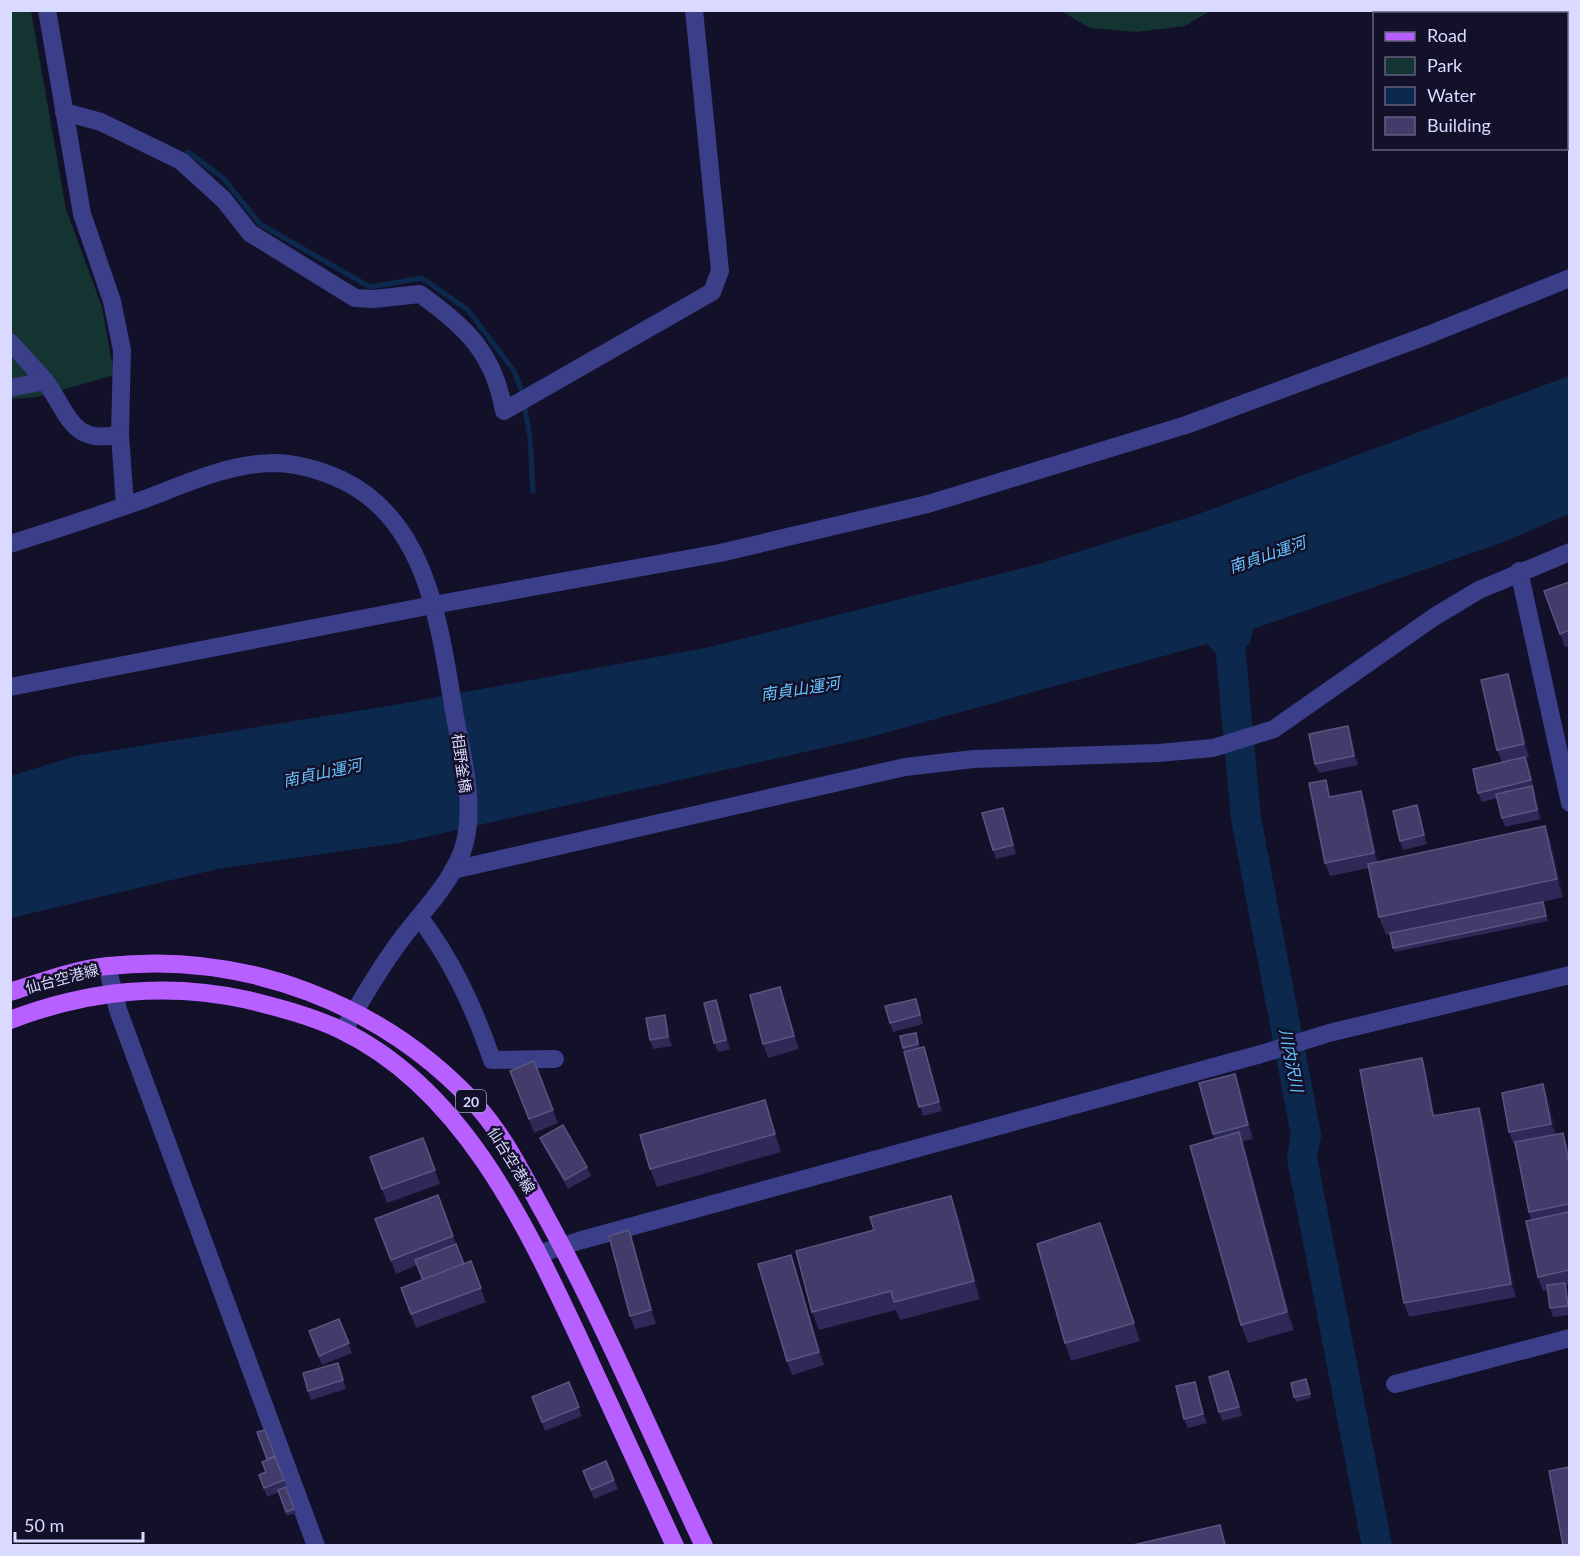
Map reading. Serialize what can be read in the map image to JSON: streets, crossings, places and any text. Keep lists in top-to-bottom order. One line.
{"streets":{"main road":["仙台空港線","20"],"street":["相野釜橋"]},"crossings":[["相野釜橋","仙台空港線"]],"water":["南貞山運河","川内沢川"],"legend":["Road","Park","Water","Building"],"scale_bar":"50 m"}
